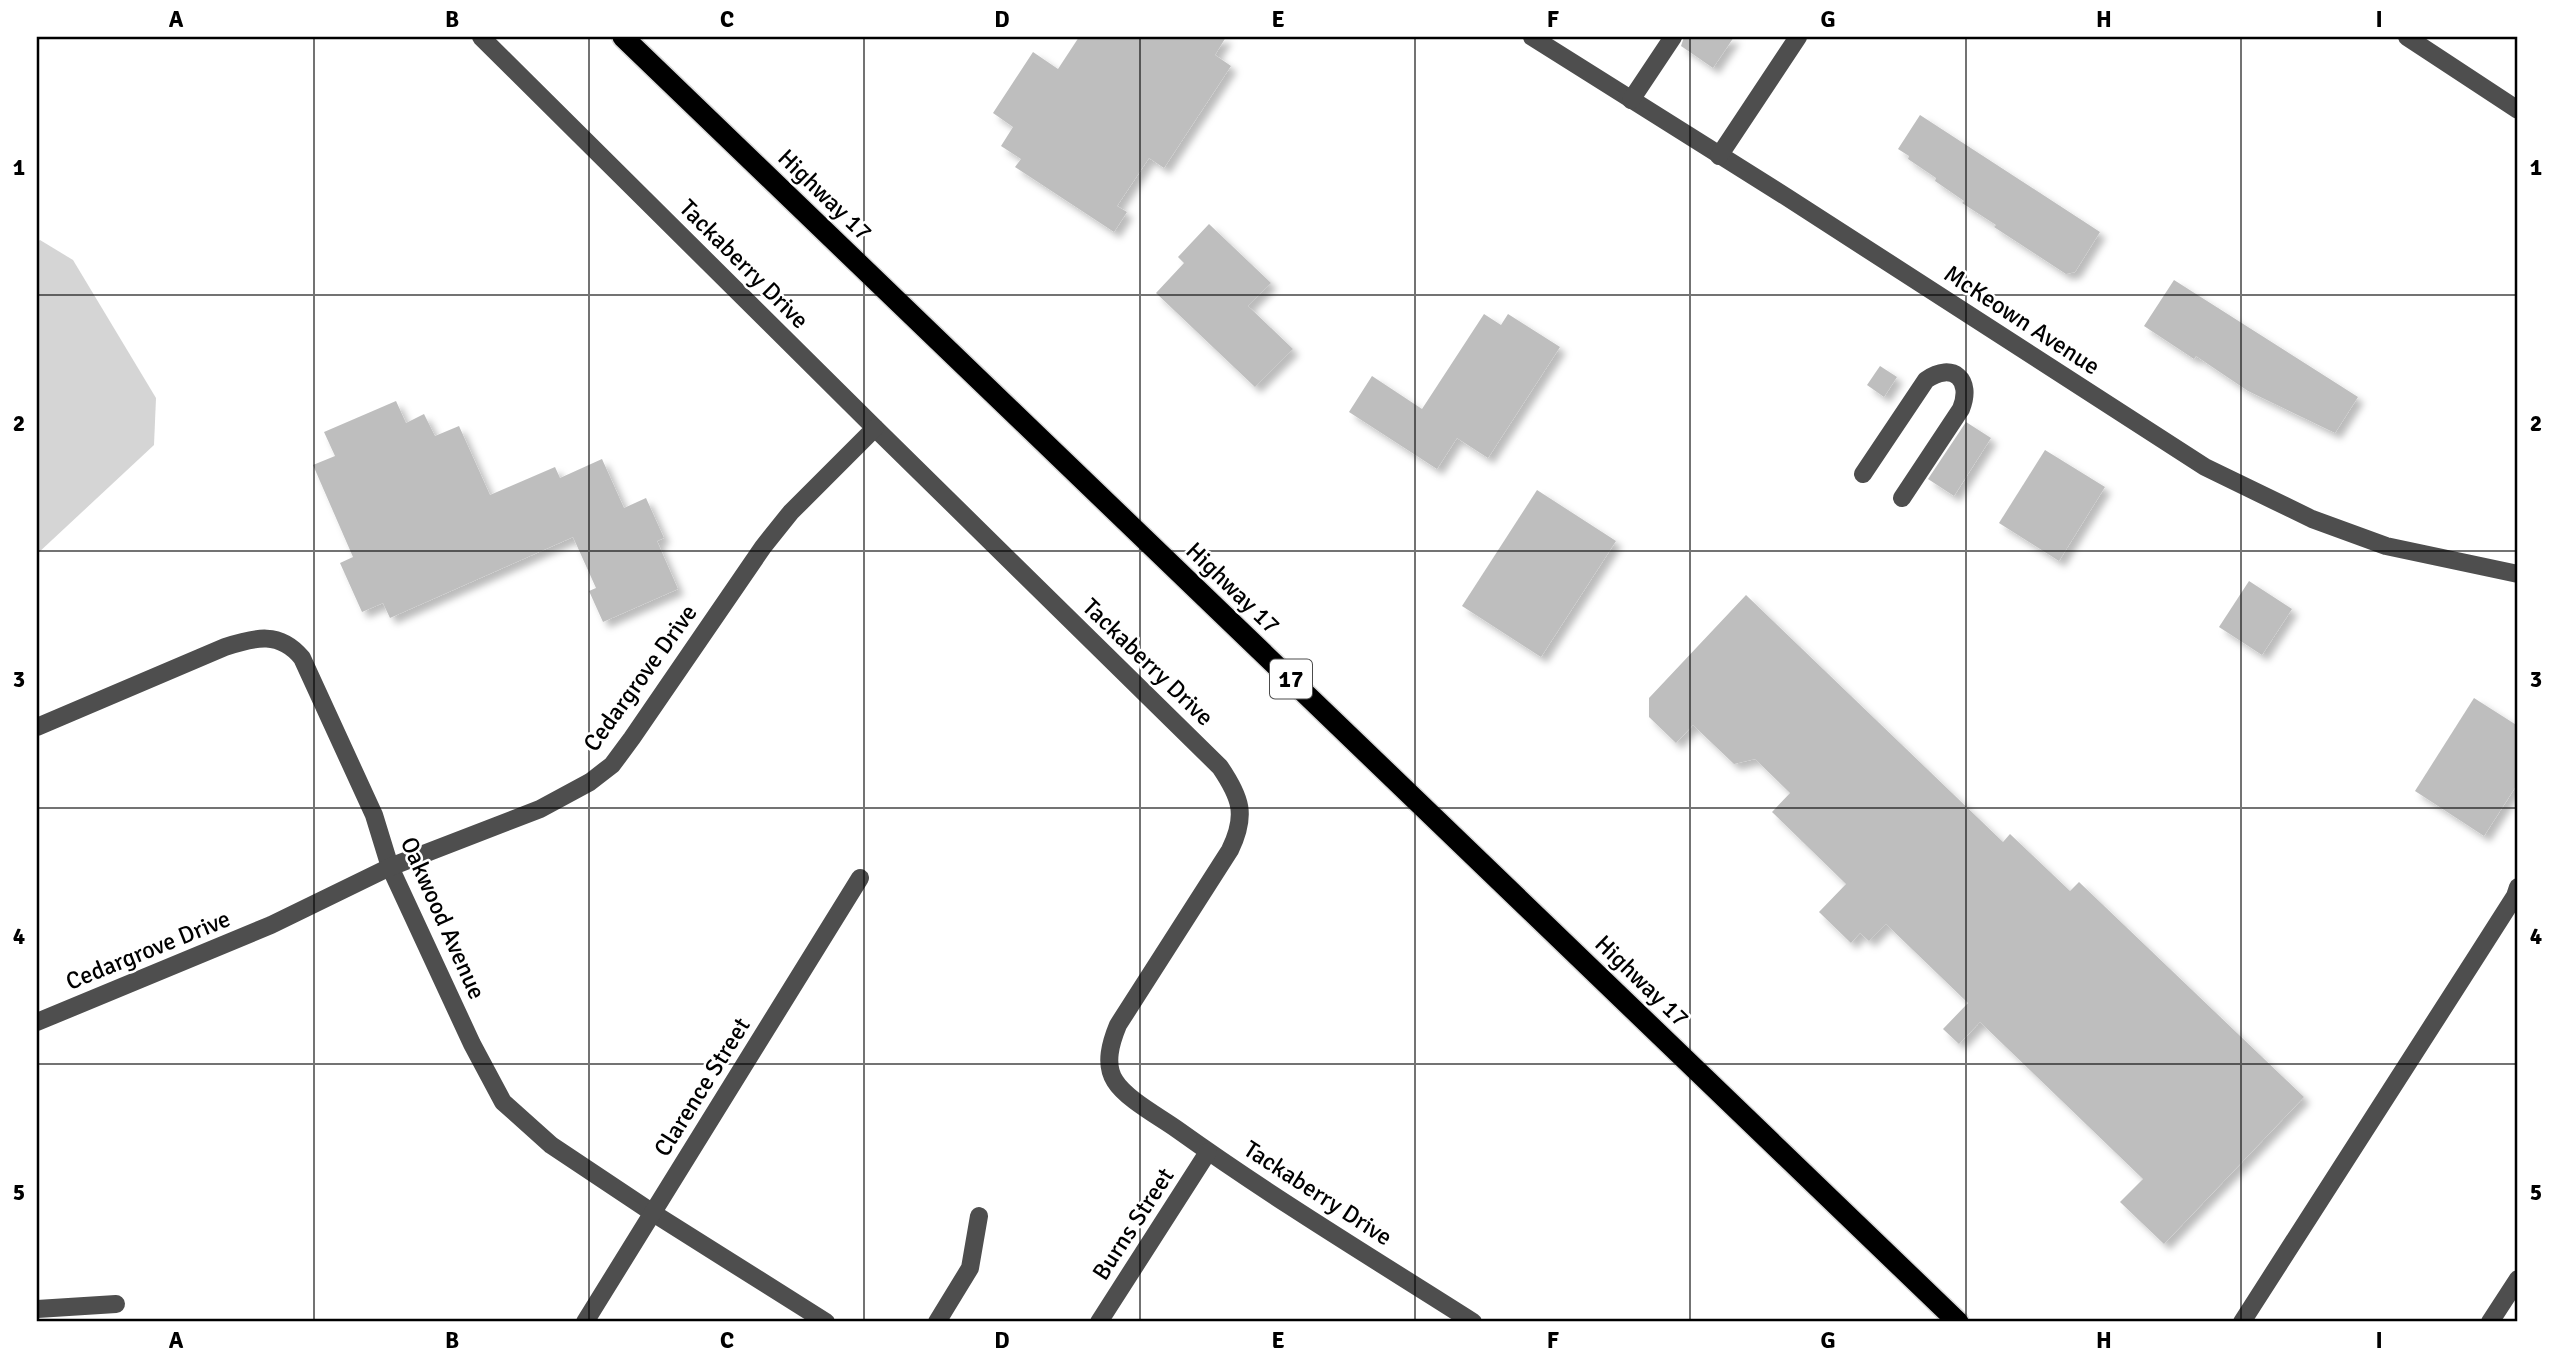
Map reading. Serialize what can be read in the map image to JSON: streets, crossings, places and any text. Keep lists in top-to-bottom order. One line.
{"streets":{"highway":["Highway 17","17"],"street":["Tackaberry Drive","McKeown Avenue","Cedargrove Drive","Oakwood Avenue","Clarence Street","Burns Street"]},"crossings":[["Tackaberry Drive","Cedargrove Drive"],["Tackaberry Drive","Burns Street"],["Cedargrove Drive","Oakwood Avenue"],["Oakwood Avenue","Clarence Street"]],"grid":{"columns":["A","B","C","D","E","F","G","H","I"],"rows":["1","2","3","4","5"]}}
